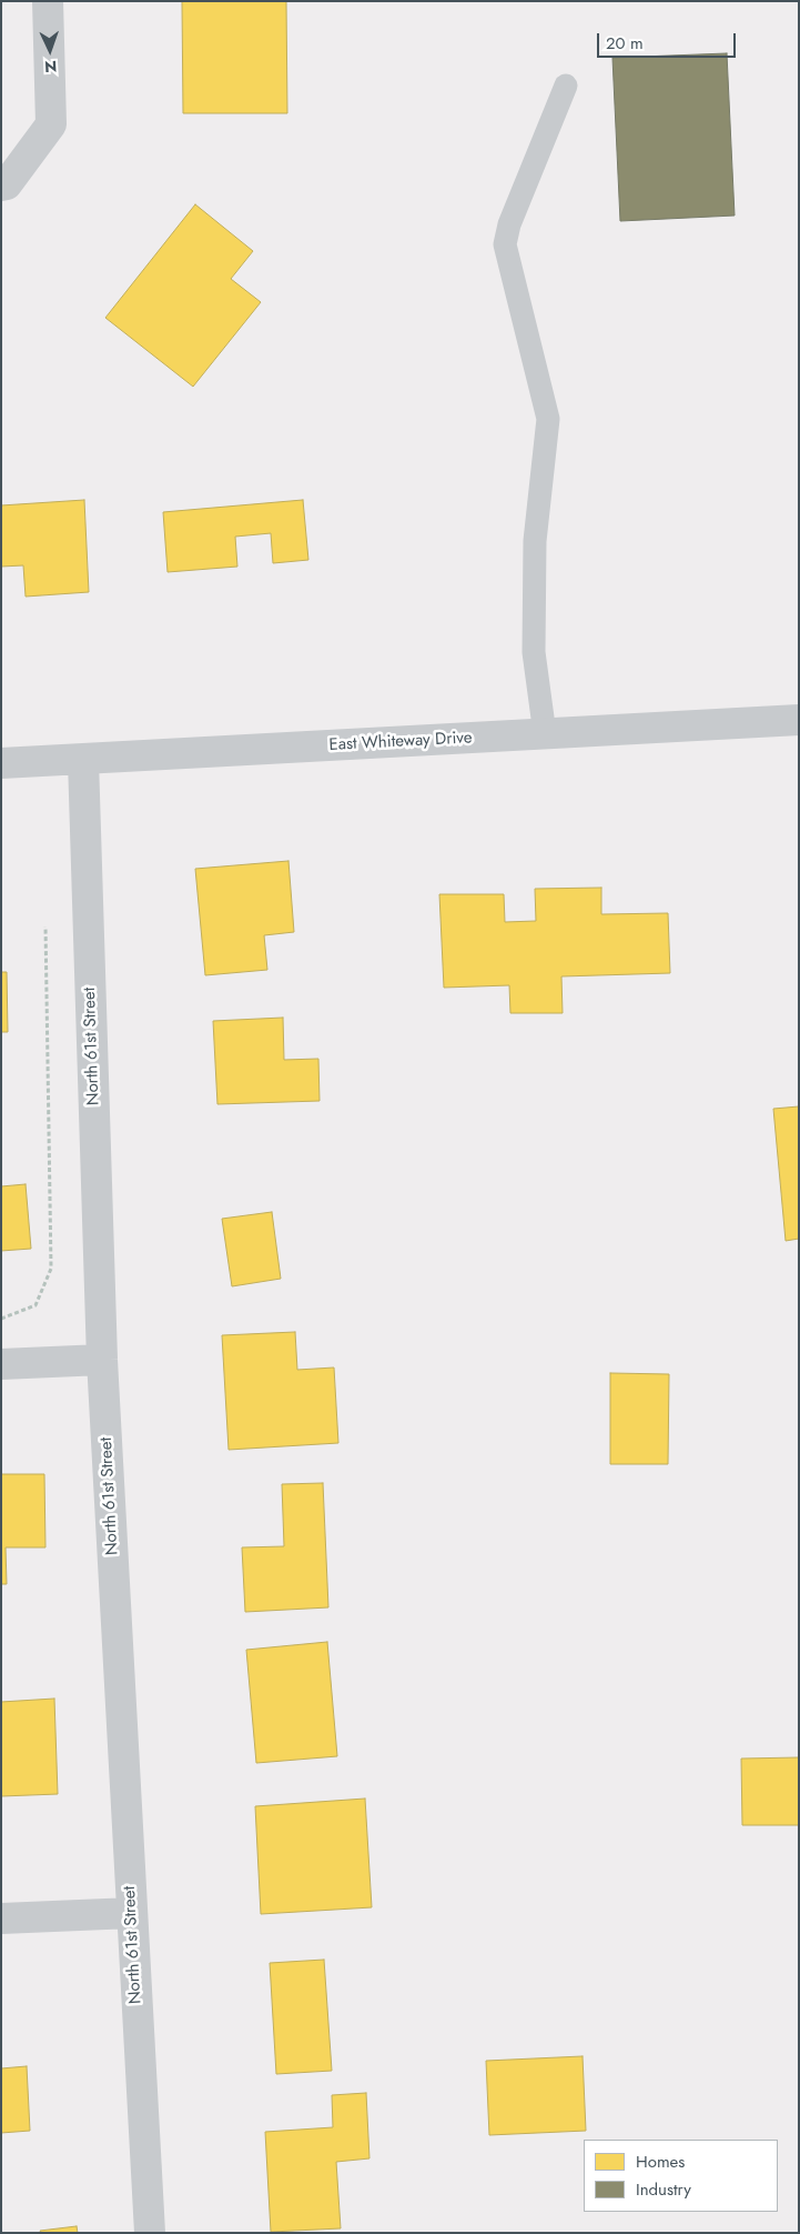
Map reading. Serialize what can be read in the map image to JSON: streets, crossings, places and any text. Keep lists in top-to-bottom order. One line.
{"streets":{"street":["East Whiteway Drive","North 61st Street"]},"crossings":[["East Whiteway Drive","North 61st Street"]],"legend":["Homes","Industry"],"scale_bar":"20 m","north":"bottom"}
